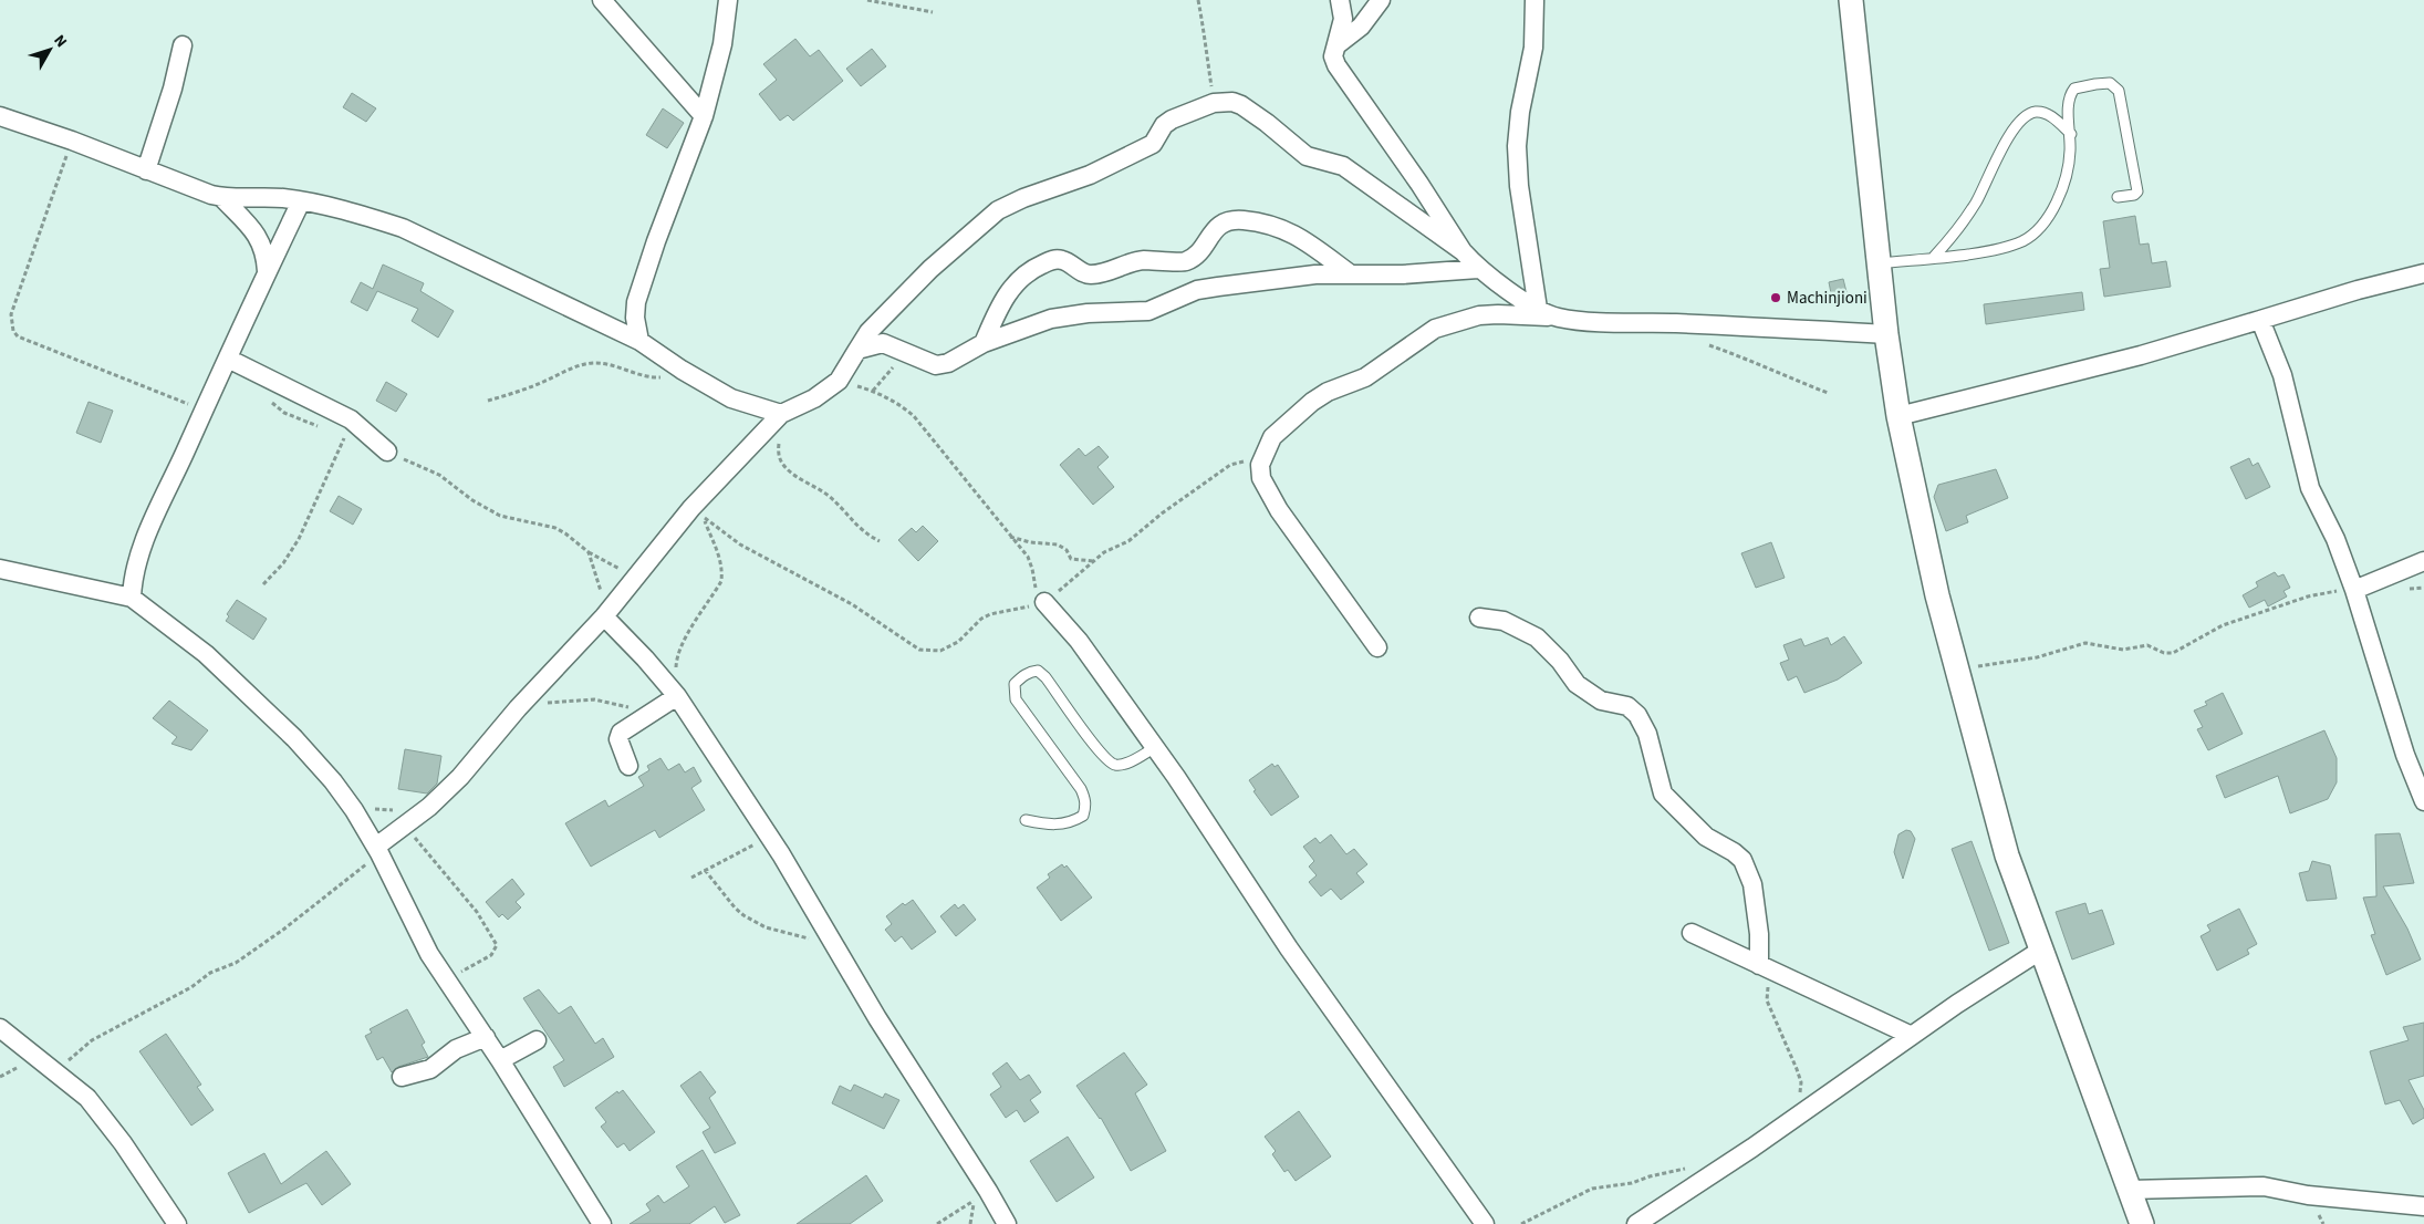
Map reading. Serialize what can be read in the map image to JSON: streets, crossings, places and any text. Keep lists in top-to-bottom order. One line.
{"places":["Machinjioni"],"north":"top right"}
